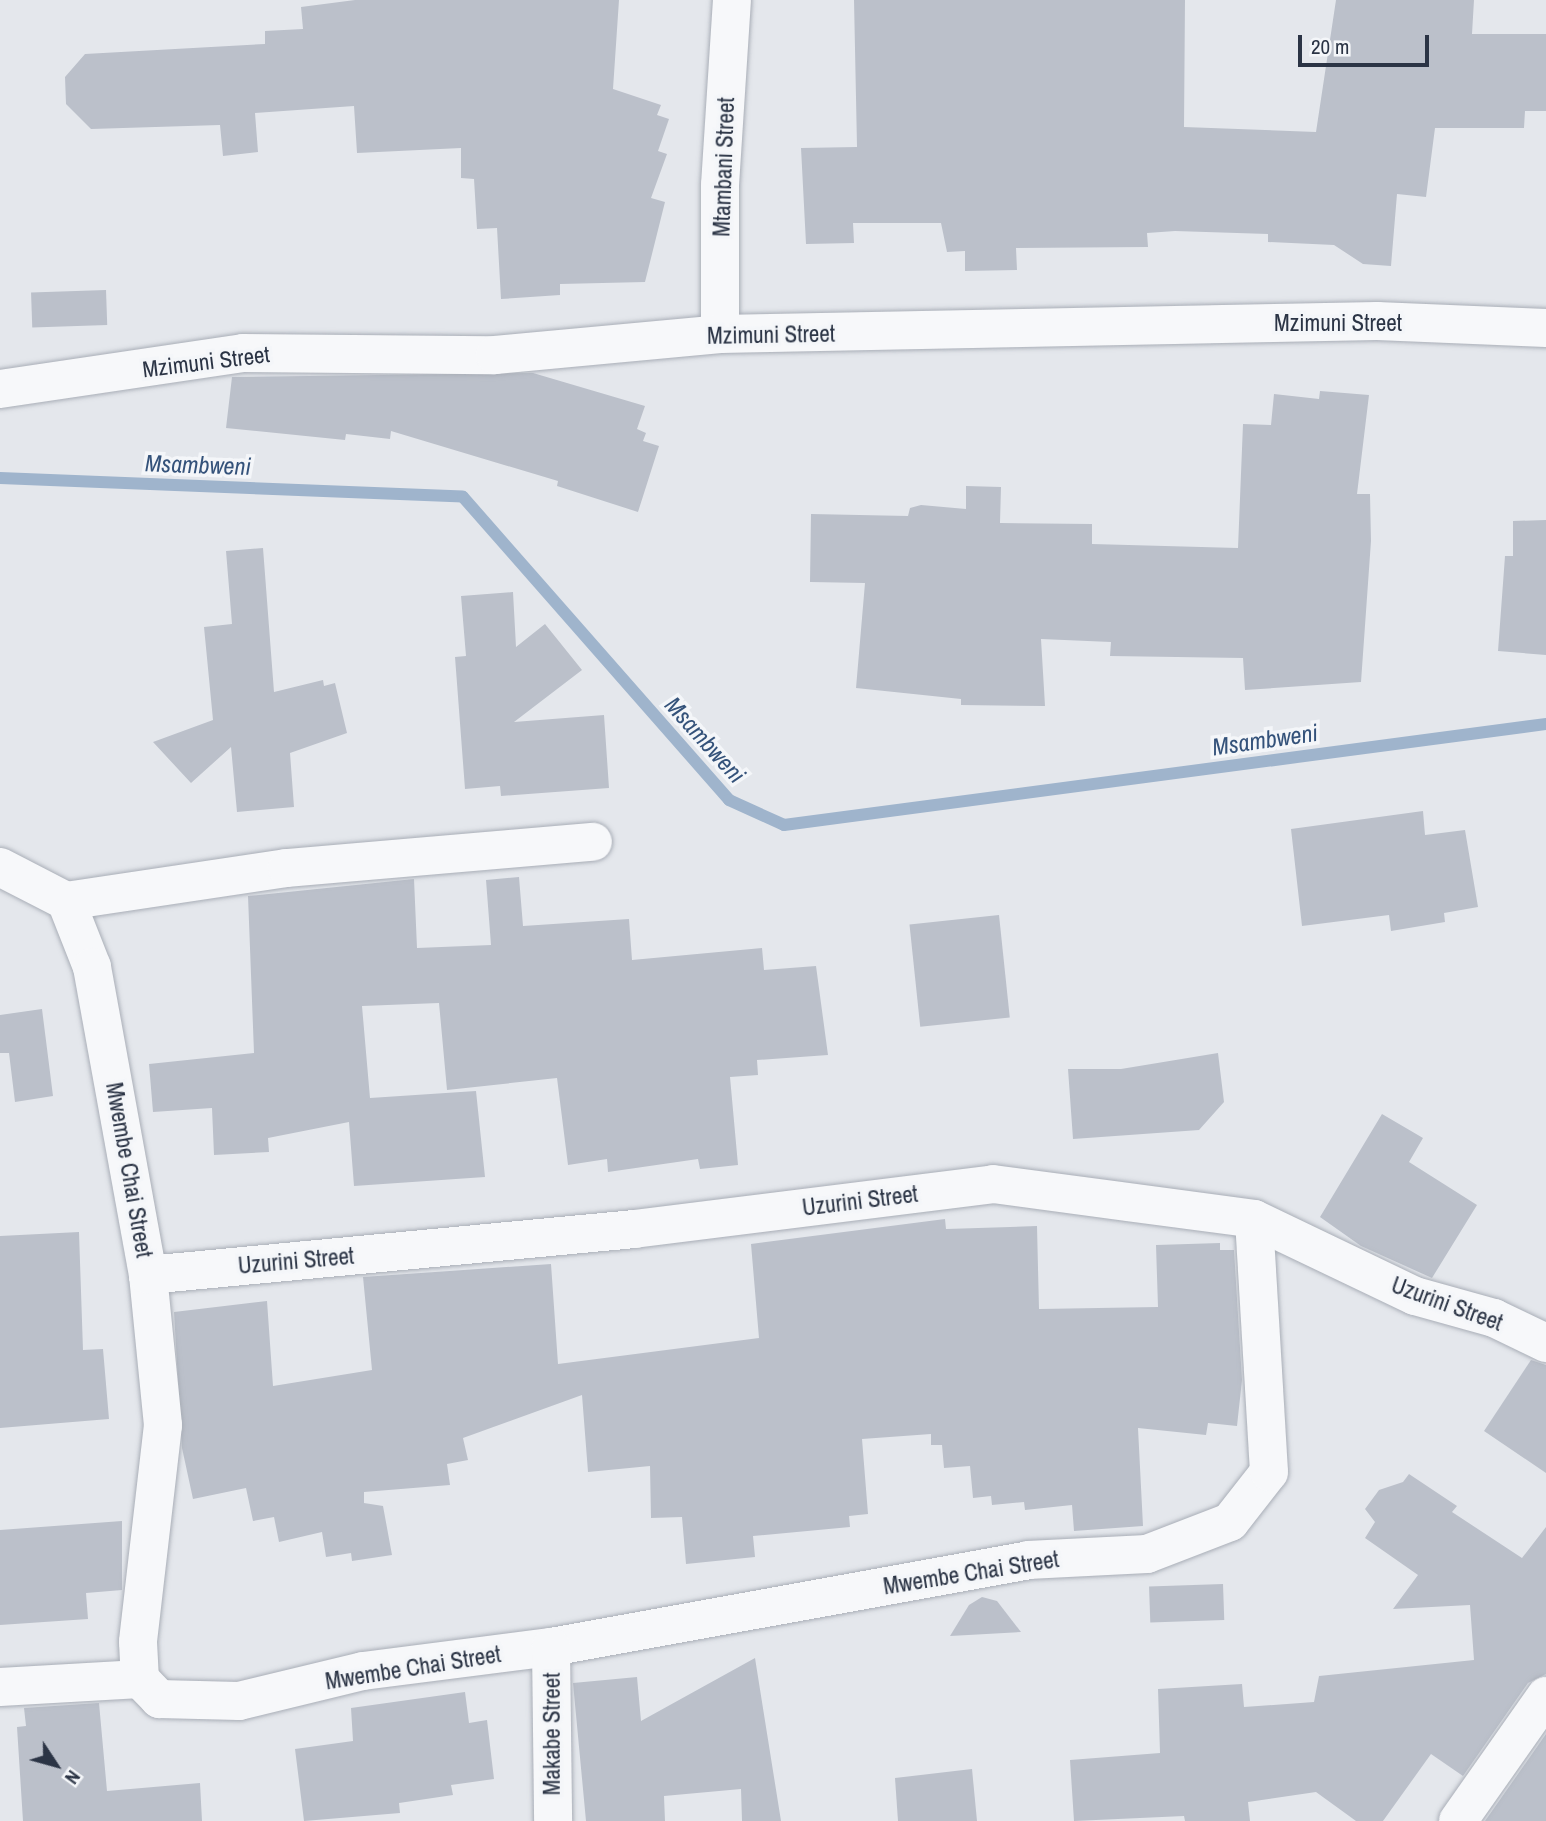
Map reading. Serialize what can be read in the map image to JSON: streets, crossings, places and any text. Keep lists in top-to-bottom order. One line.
{"streets":{"street":["Mtambani Street","Mzimuni Street","Mwembe Chai Street","Uzurini Street","Makabe Street"]},"crossings":[["Mtambani Street","Mzimuni Street"],["Mwembe Chai Street","Uzurini Street"],["Mwembe Chai Street","Makabe Street"]],"water":["Msambweni"],"scale_bar":"20 m","north":"bottom right"}
